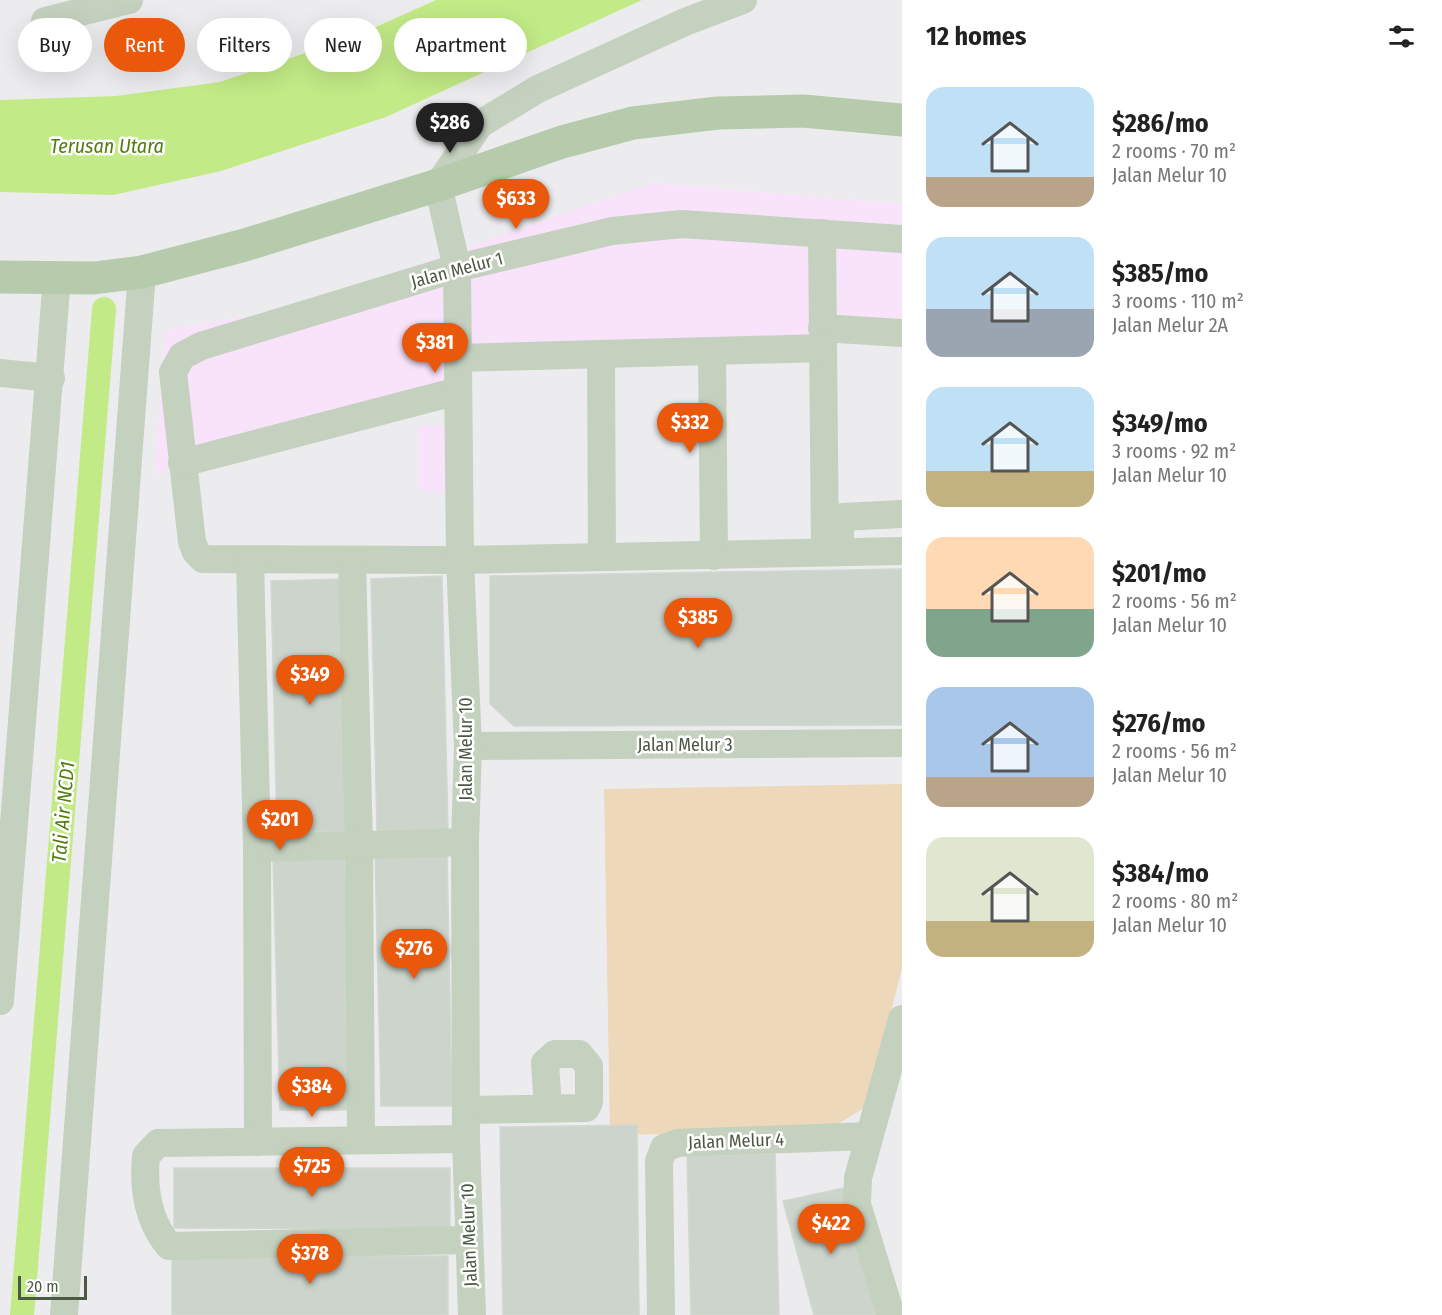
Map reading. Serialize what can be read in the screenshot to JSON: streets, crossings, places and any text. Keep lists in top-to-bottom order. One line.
{"streets":{"street":["Jalan Melur 1","Jalan Melur 3","Jalan Melur 10","Jalan Melur 4"]},"crossings":[["Jalan Melur 1","Jalan Melur 10"],["Jalan Melur 3","Jalan Melur 10"]],"water":["Terusan Utara","Tali Air NCD1"],"scale_bar":"20 m","page":{"heading":"12 homes","chip":["Buy","Rent","Filters","New","Apartment"],"list":[{"name":"$286/mo","note":"2 rooms · 70 m² · Jalan Melur 10"},{"name":"$385/mo","note":"3 rooms · 110 m² · Jalan Melur 2A"},{"name":"$349/mo","note":"3 rooms · 92 m² · Jalan Melur 10"},{"name":"$201/mo","note":"2 rooms · 56 m² · Jalan Melur 10"},{"name":"$276/mo","note":"2 rooms · 56 m² · Jalan Melur 10"},{"name":"$384/mo","note":"2 rooms · 80 m² · Jalan Melur 10"}],"price":["$286","$633","$381","$332","$385","$349","$201","$276","$384","$725","$422","$378"],"scale":"20 m"}}
